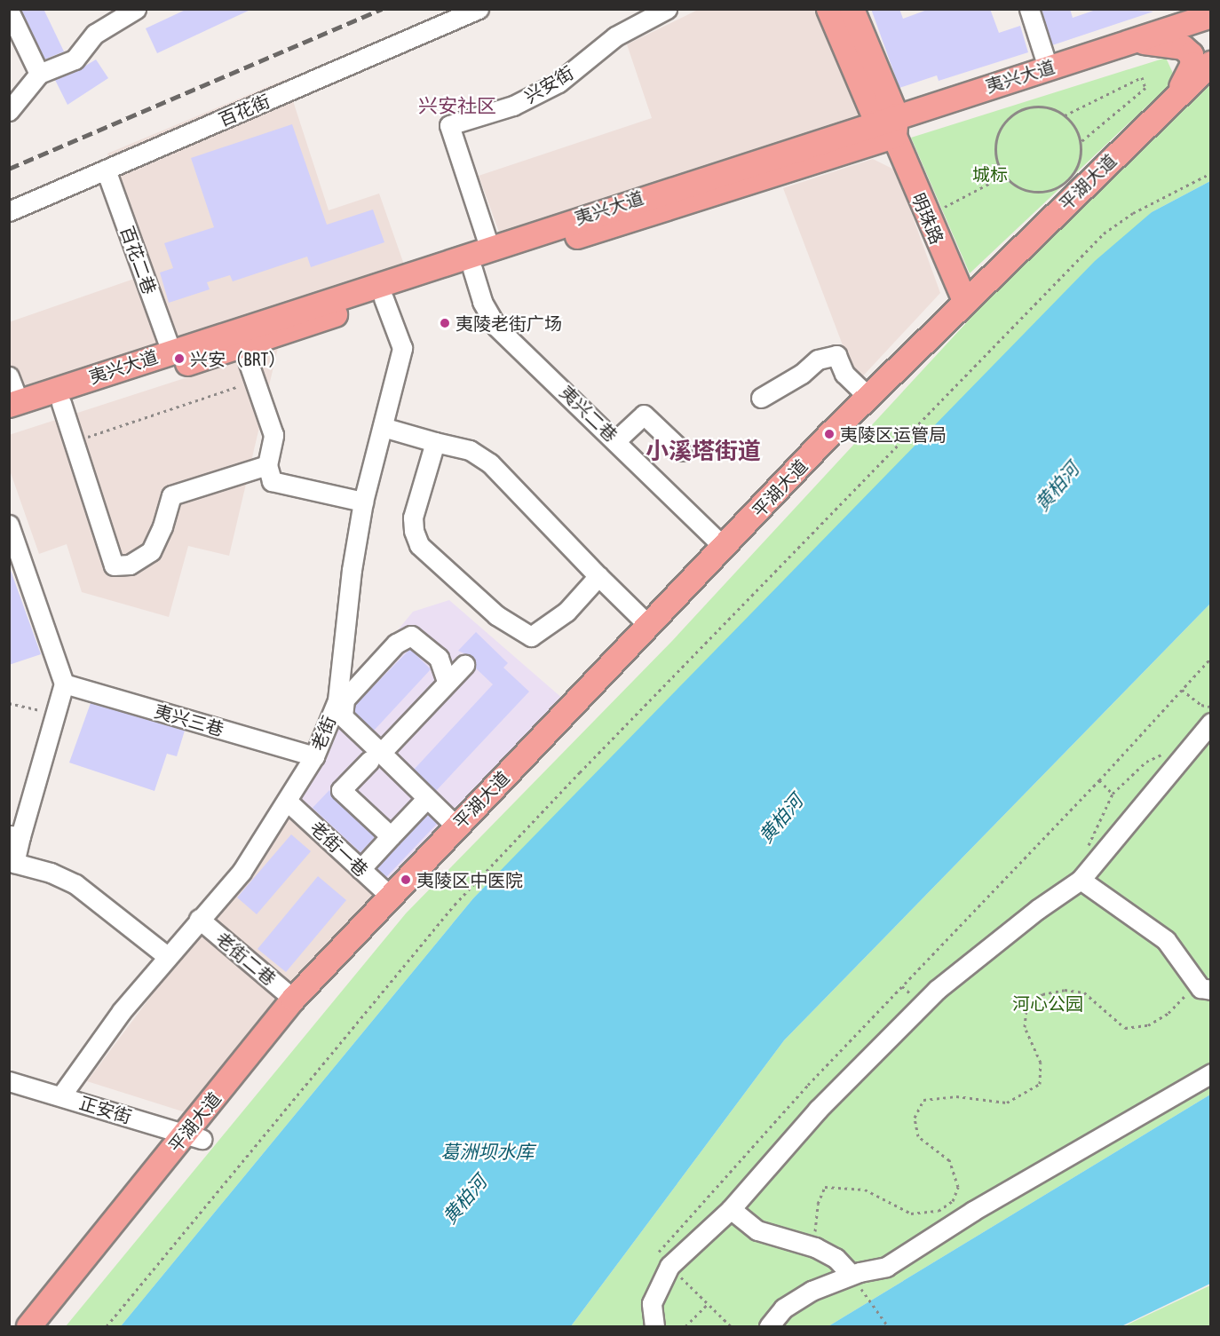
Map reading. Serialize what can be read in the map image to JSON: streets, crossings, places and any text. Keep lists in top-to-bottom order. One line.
{"streets":{"main road":["夷兴大道","平湖大道","明珠路"],"street":["兴安街","百花街","百花二巷","夷兴二巷","夷兴三巷","老街","老街一巷","老街二巷","正安街"]},"crossings":[["夷兴大道","兴安街"],["夷兴大道","明珠路"],["夷兴大道","百花二巷"],["夷兴大道","夷兴二巷"],["夷兴大道","老街"],["百花街","百花二巷"],["平湖大道","明珠路"],["平湖大道","夷兴二巷"],["平湖大道","老街一巷"],["平湖大道","老街二巷"],["平湖大道","正安街"],["夷兴三巷","老街"],["老街","老街一巷"],["老街","老街二巷"],["老街","正安街"]],"districts":["兴安社区","小溪塔街道"],"water":["黄柏河","葛洲坝水库"],"parks":["城标","河心公园"],"places":["夷陵老街广场","兴安（BRT）","夷陵区运管局","夷陵区中医院"]}
